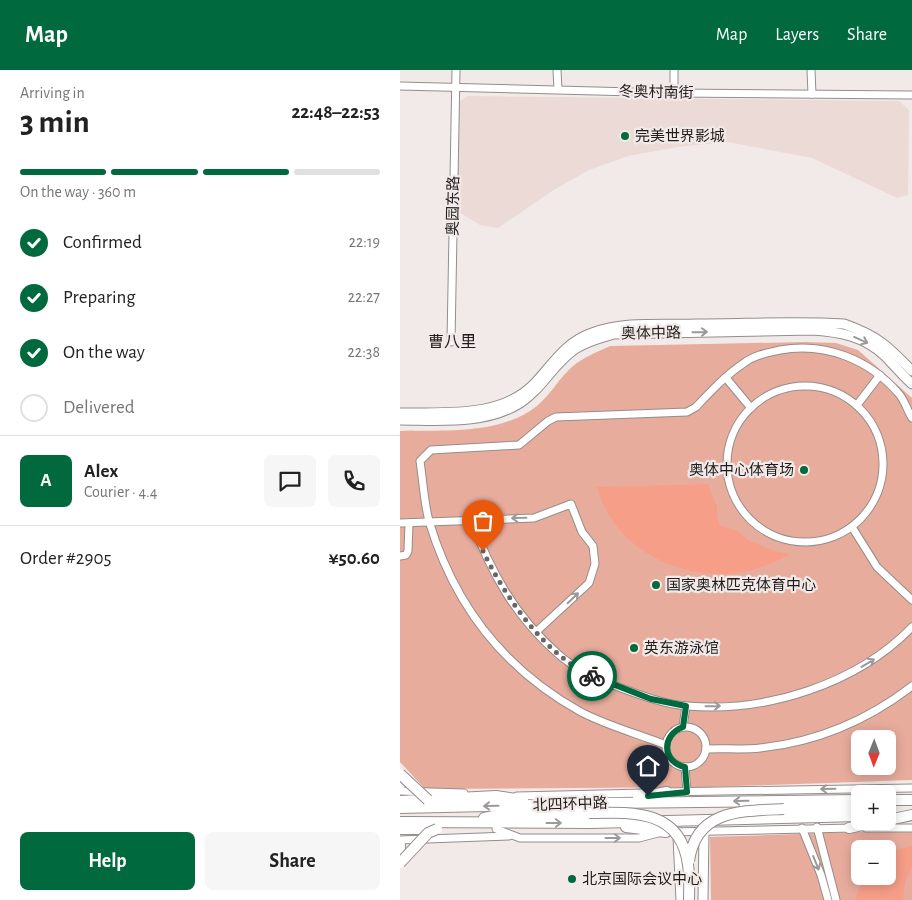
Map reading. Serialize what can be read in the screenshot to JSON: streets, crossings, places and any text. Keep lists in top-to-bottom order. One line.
{"streets":{"highway":["北四环中路"],"main road":["奥体中路"],"street":["冬奥村南街","奥园东路"]},"crossings":[["冬奥村南街","奥园东路"]],"districts":["曹八里"],"places":["完美世界影城","奥体中心体育场","国家奥林匹克体育中心","英东游泳馆","北京国际会议中心"],"north":"bottom","page":{"header":"Map","nav":["Map","Layers","Share"],"heading":["3 min","Arriving in","22:48–22:53"],"panel":["Alex","Courier · 4.4","Order #2905","¥50.60"],"bar":"On the way · 360 m","list":[["Confirmed","22:19"],["Preparing","22:27"],["On the way","22:38"],"Delivered"],"round":"A","map_buttons":["+","−"],"buttons":["Help","Share"]}}
